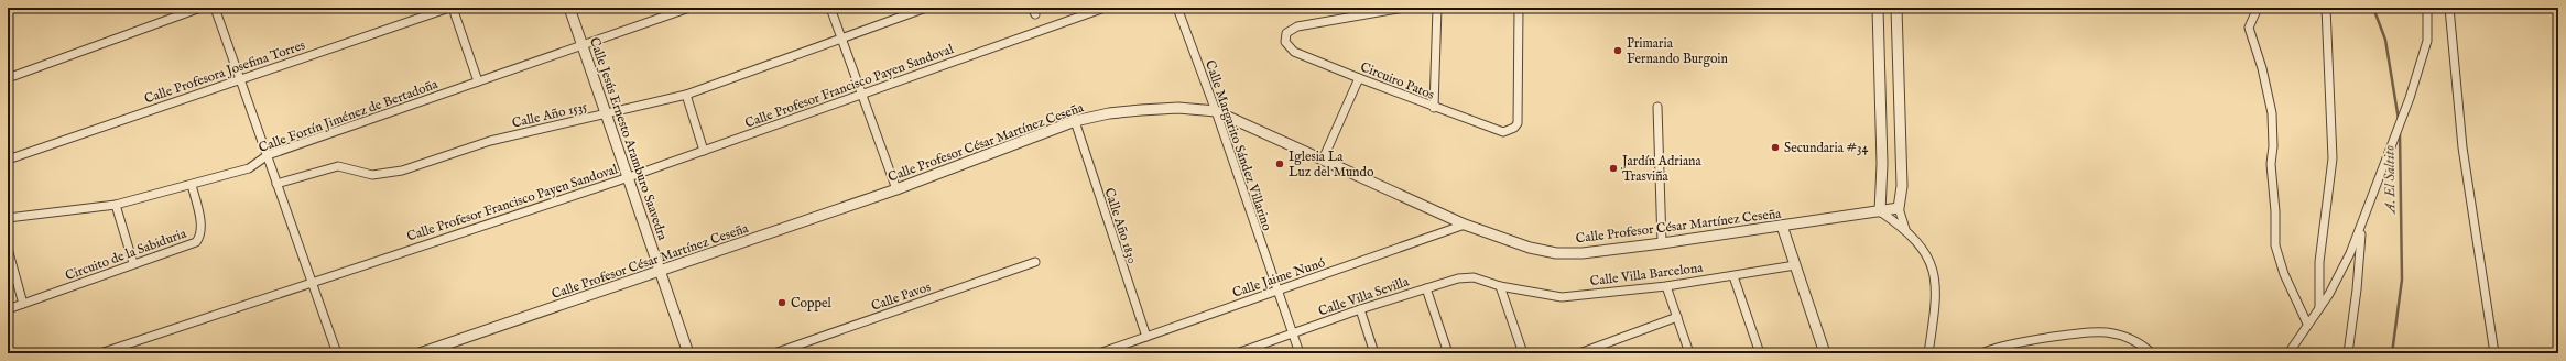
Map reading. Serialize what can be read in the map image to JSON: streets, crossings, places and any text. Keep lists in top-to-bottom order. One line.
{"streets":{"street":["Calle Profesora Josefina Torres","Circuiro Patos","Calle Profesor Francisco Payen Sandoval","Calle Año 1535","Calle Fortín Jiménez de Bertadoña","Calle Jesús Ernesto Aramburo Saavedra","Calle Profesor César Martínez Ceseña","Calle Margarito Sández Villarino","Calle Año 1830","Circuito de la Sabiduria","Calle Villa Barcelona","Calle Jaime Nunó","Calle Pavos","Calle Villa Sevilla"]},"crossings":[["Calle Profesor Francisco Payen Sandoval","Calle Jesús Ernesto Aramburo Saavedra"],["Calle Año 1535","Calle Jesús Ernesto Aramburo Saavedra"],["Calle Fortín Jiménez de Bertadoña","Calle Jesús Ernesto Aramburo Saavedra"],["Calle Fortín Jiménez de Bertadoña","Circuito de la Sabiduria"],["Calle Jesús Ernesto Aramburo Saavedra","Calle Profesor César Martínez Ceseña"],["Calle Profesor César Martínez Ceseña","Calle Margarito Sández Villarino"],["Calle Profesor César Martínez Ceseña","Calle Año 1830"],["Calle Profesor César Martínez Ceseña","Calle Jaime Nunó"],["Calle Margarito Sández Villarino","Calle Jaime Nunó"],["Calle Margarito Sández Villarino","Calle Villa Sevilla"],["Calle Año 1830","Calle Jaime Nunó"],["Calle Villa Barcelona","Calle Villa Sevilla"]],"water":["A. El Saltito"],"places":["Primaria Fernando Burgoin","Secundaria #34","Iglesia La Luz del Mundo","Jardín Adriana Trasviña","Coppel"]}
